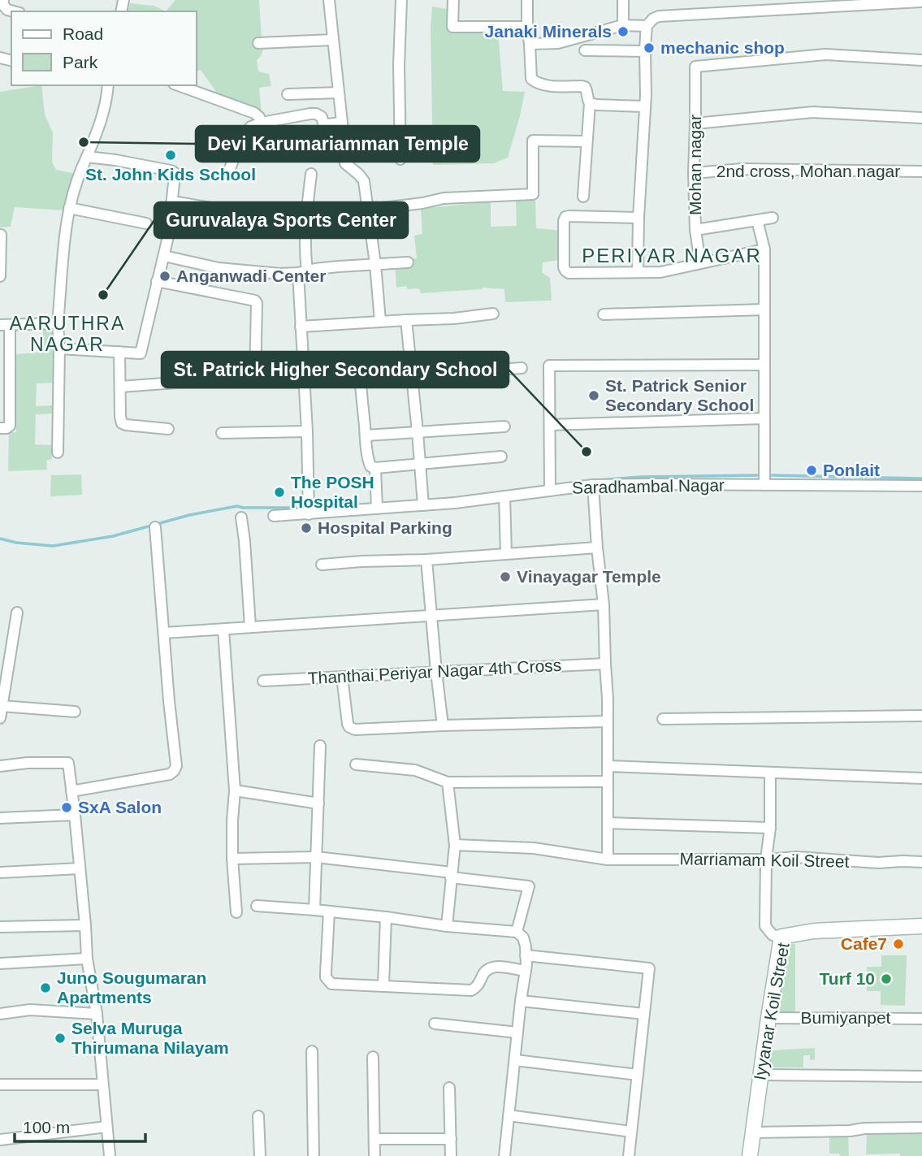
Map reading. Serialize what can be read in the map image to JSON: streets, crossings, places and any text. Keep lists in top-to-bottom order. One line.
{"streets":{"street":["Mohan nagar","2nd cross, Mohan nagar","Saradhambal Nagar","Thanthai Periyar Nagar 4th Cross","Marriamam Koil Street","Iyyanar Koil Street","Bumiyanpet"]},"crossings":[["Mohan nagar","2nd cross, Mohan nagar"],["Iyyanar Koil Street","Bumiyanpet"]],"districts":["PERIYAR NAGAR","AARUTHRA NAGAR"],"places":["Janaki Minerals","mechanic shop","Devi Karumariamman Temple","St. John Kids School","Anganwadi Center","Guruvalaya Sports Center","St. Patrick Senior Secondary School","St. Patrick Higher Secondary School","Ponlait","The POSH Hospital","Hospital Parking","Vinayagar Temple","SxA Salon","Cafe7","Turf 10","Juno Sougumaran Apartments","Selva Muruga Thirumana Nilayam"],"legend":["Road","Park"],"scale_bar":"100 m"}
